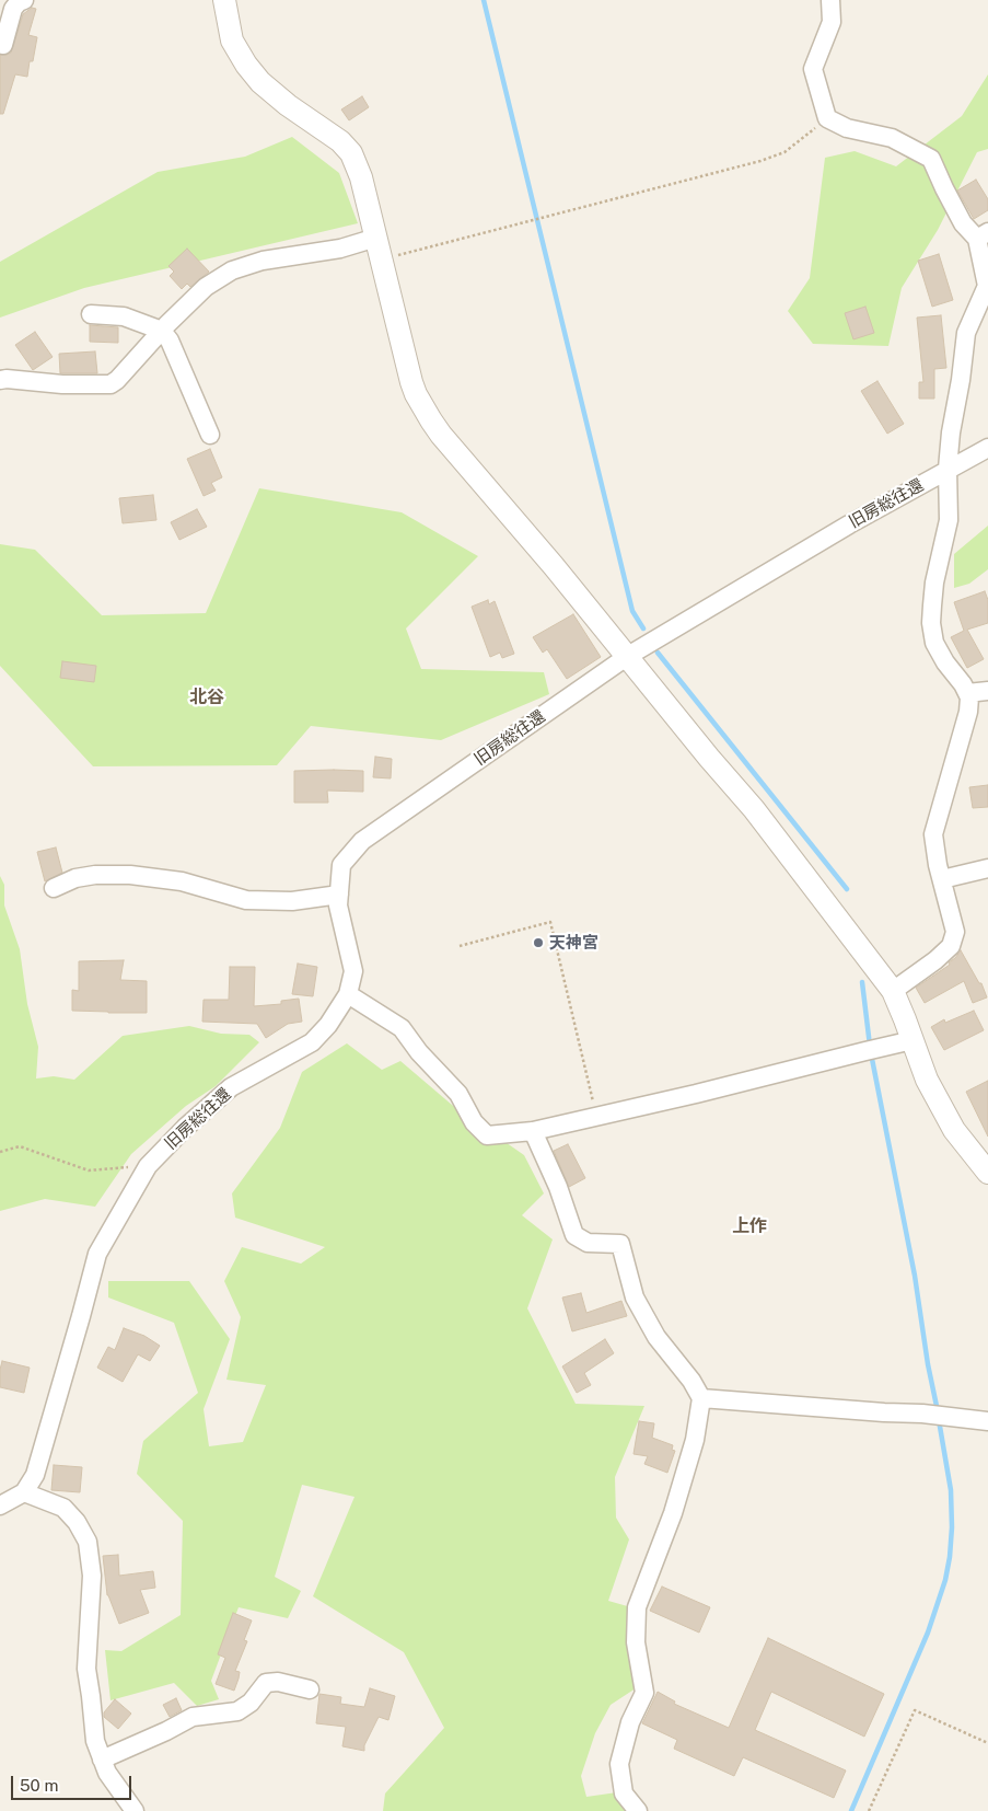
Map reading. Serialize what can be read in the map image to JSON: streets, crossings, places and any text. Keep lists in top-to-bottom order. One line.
{"streets":{"street":["旧房総往還"]},"districts":["北谷","上作"],"places":["天神宮"],"scale_bar":"50 m"}
